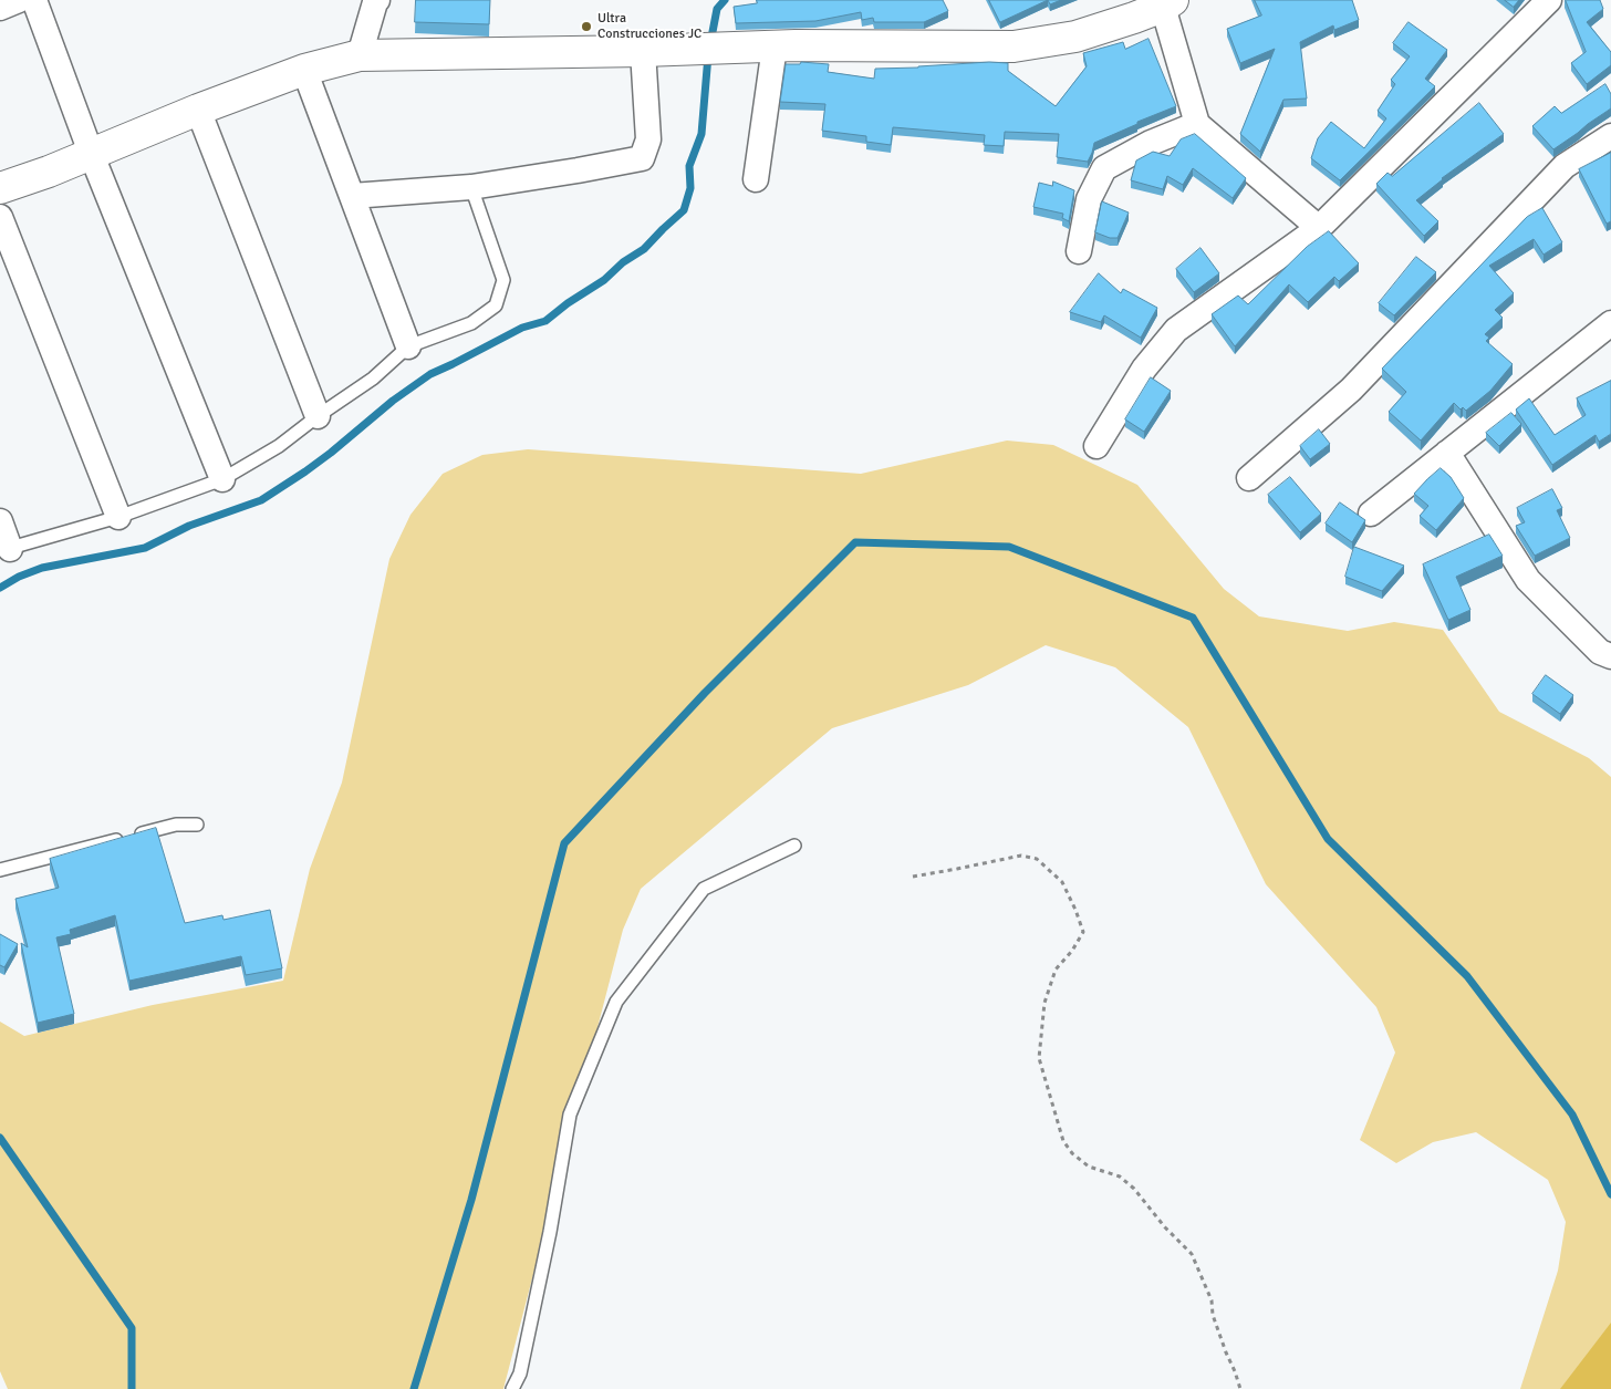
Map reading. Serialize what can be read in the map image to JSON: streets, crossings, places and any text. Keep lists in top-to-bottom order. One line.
{"places":["Ultra Construcciones JC"]}
